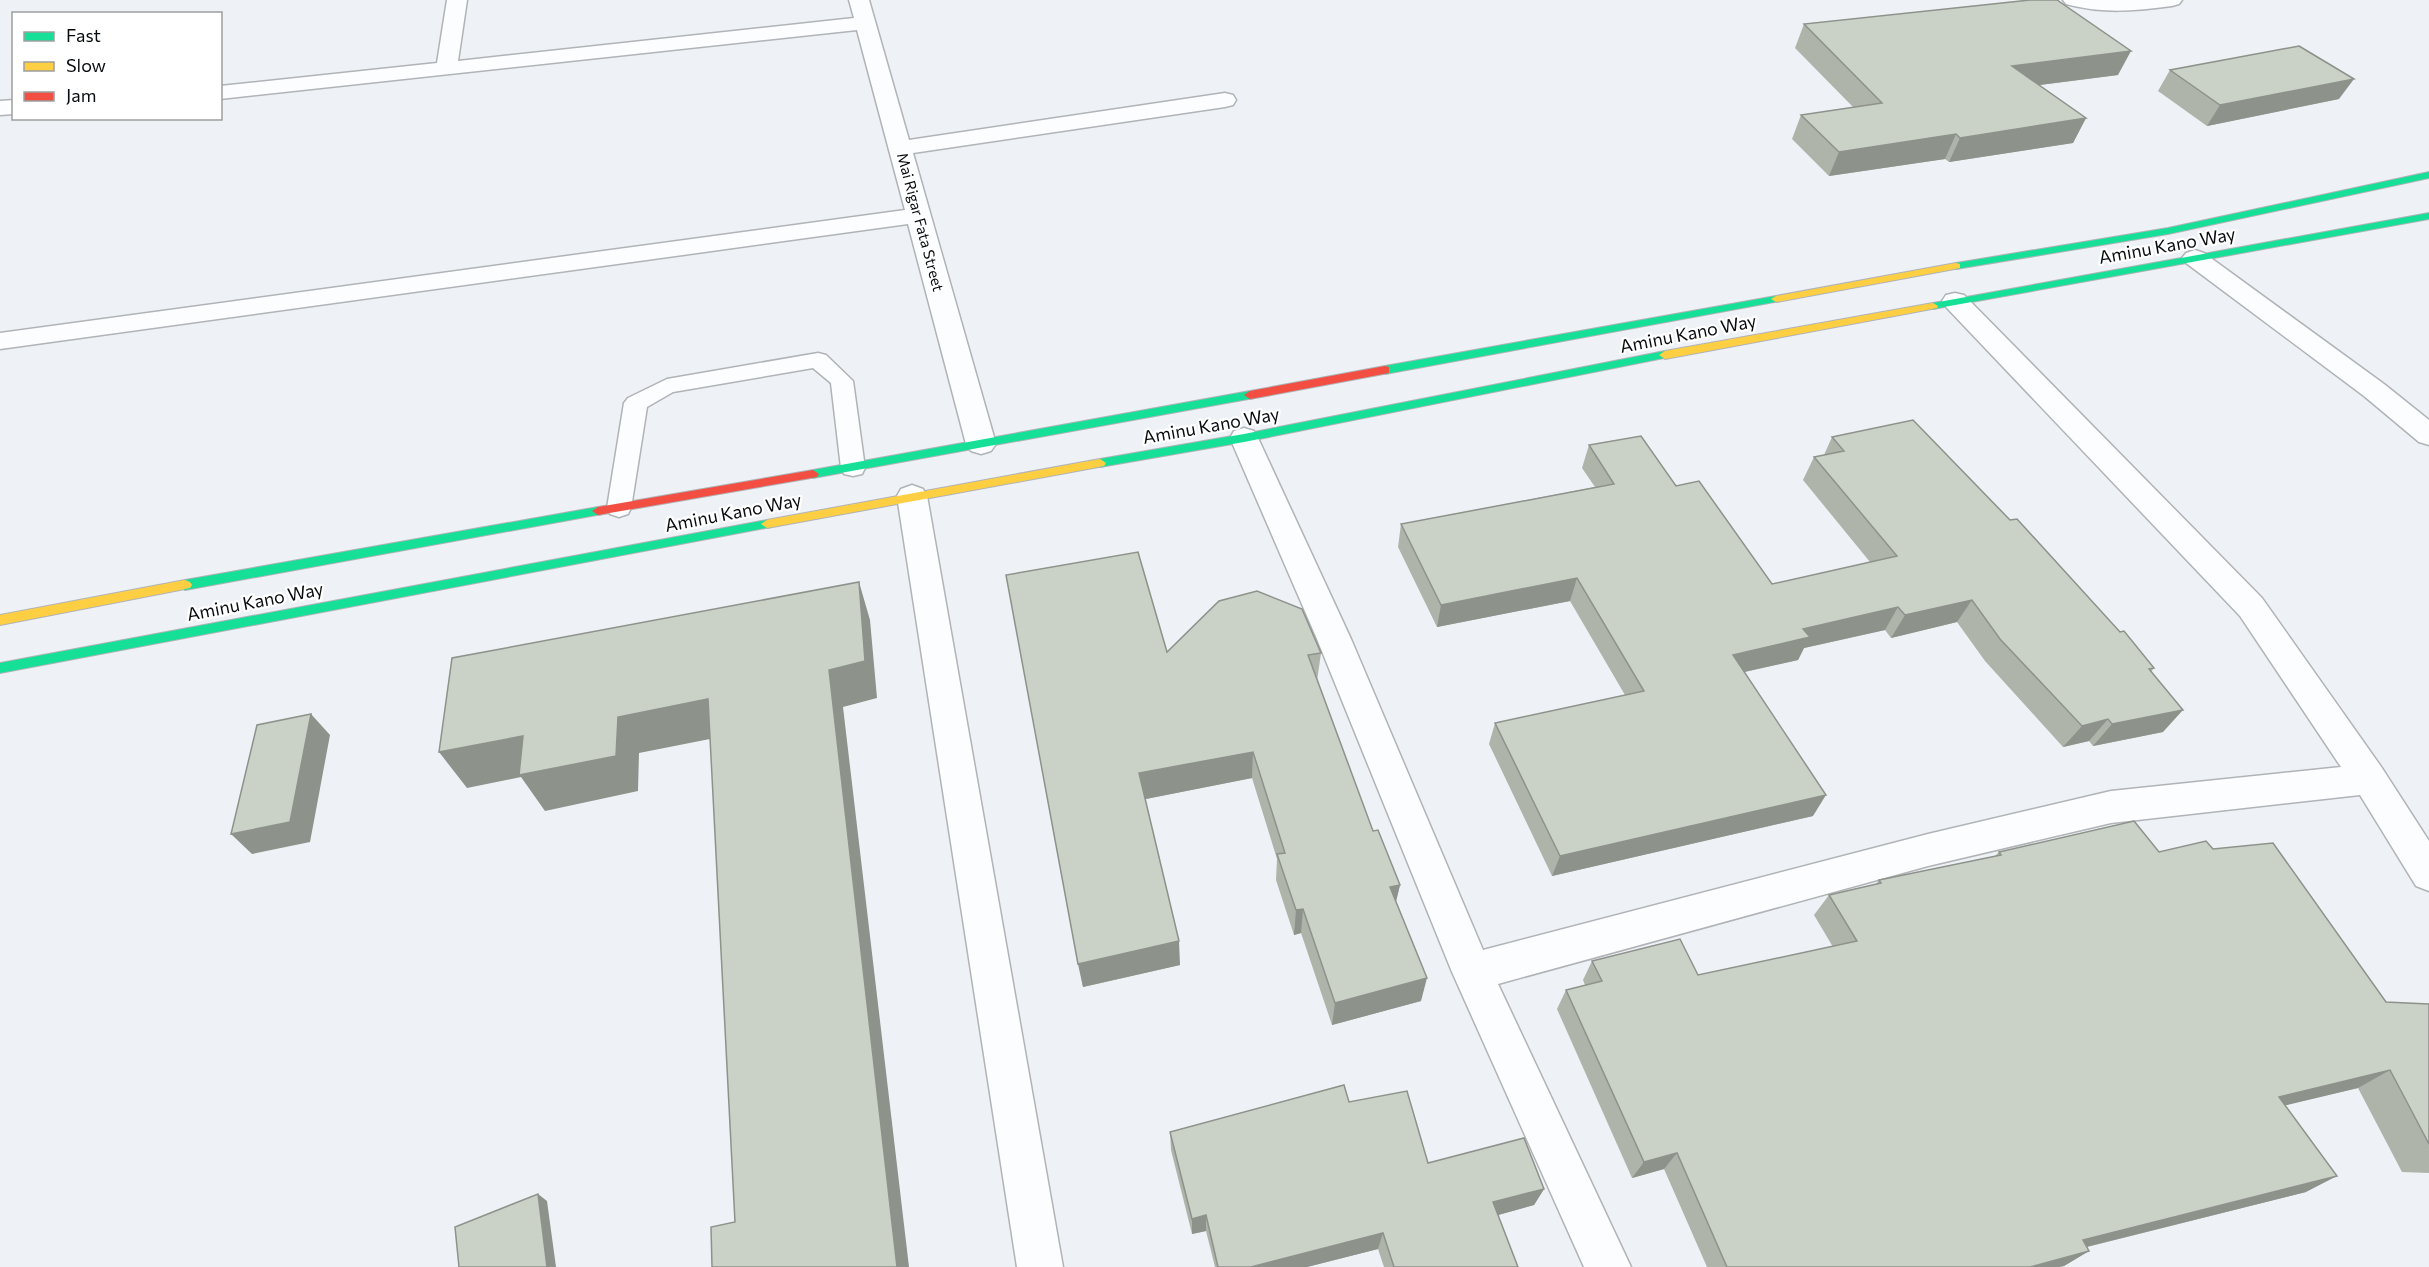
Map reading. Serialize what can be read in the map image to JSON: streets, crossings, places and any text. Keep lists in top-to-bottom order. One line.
{"streets":{"main road":["Aminu Kano Way"],"street":["Mai Rigar Fata Street"]},"crossings":[["Mai Rigar Fata Street","Aminu Kano Way"]],"legend":["Fast","Slow","Jam"]}
